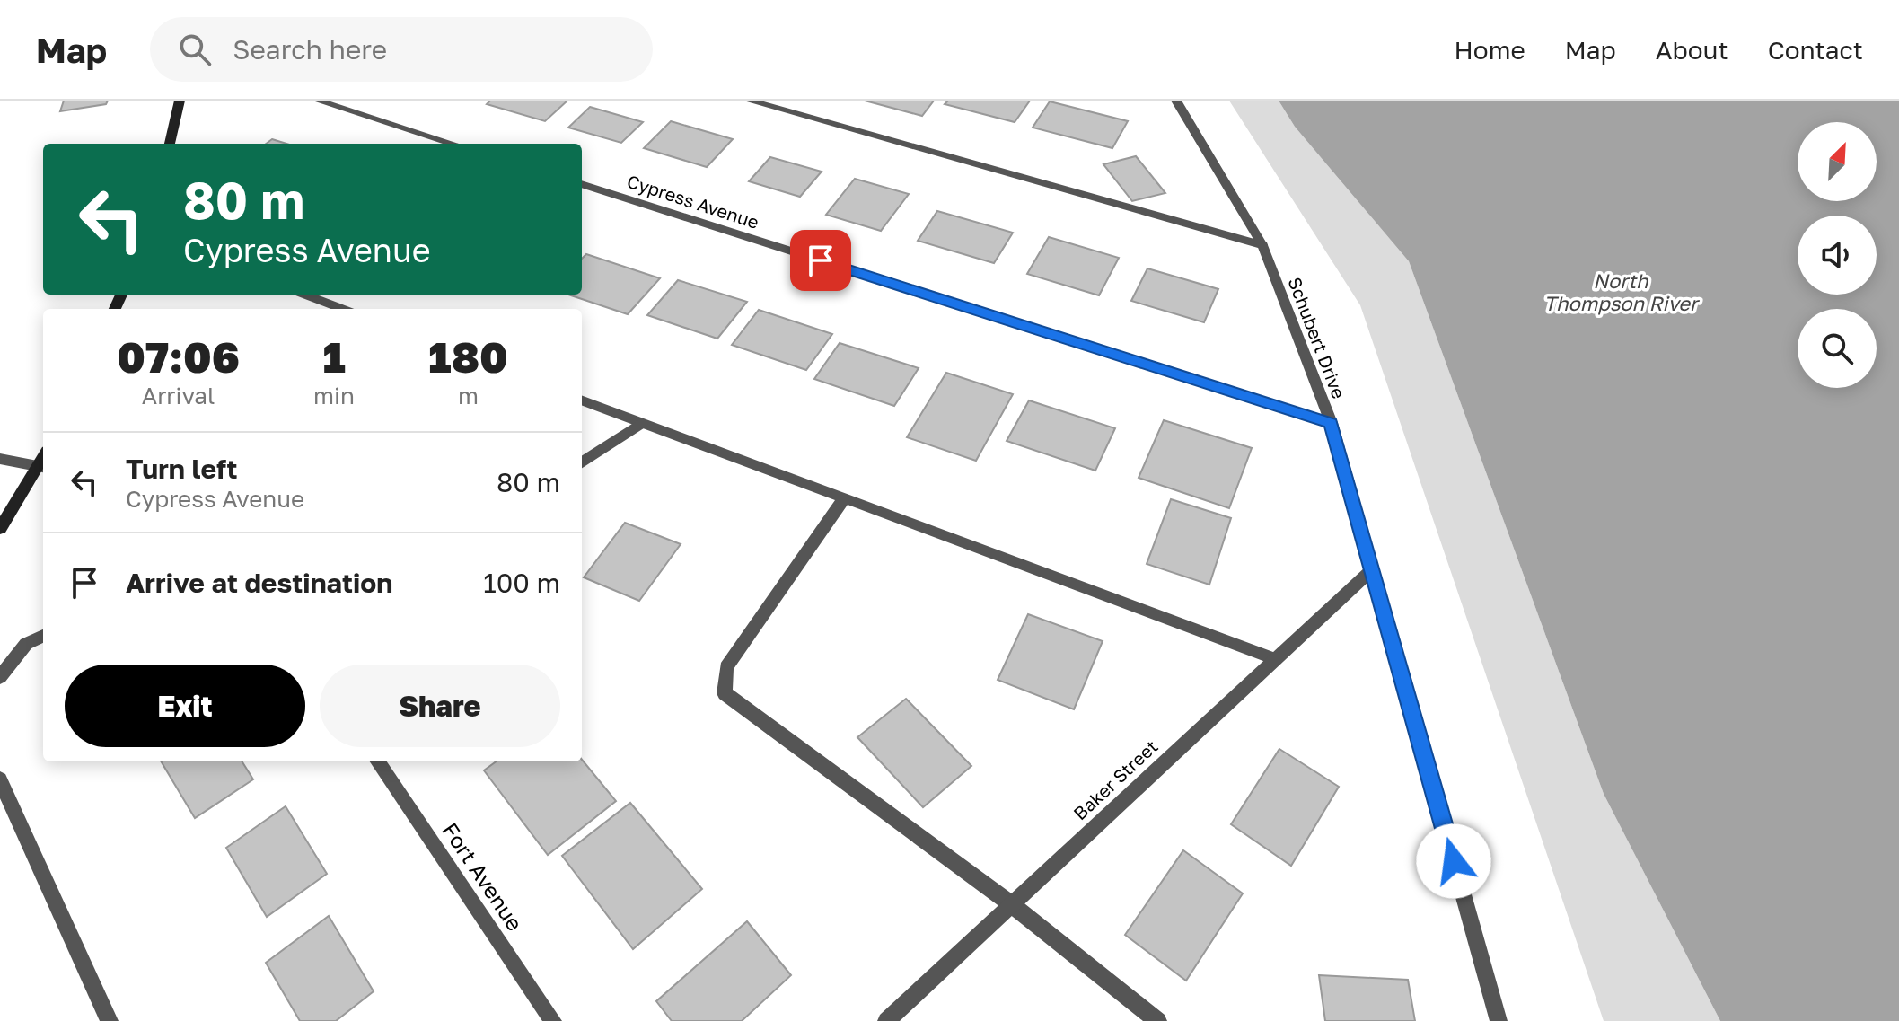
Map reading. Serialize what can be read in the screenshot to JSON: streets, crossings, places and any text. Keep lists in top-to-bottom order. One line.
{"streets":{"street":["Cypress Avenue","Schubert Drive","Baker Street","Fort Avenue"]},"crossings":[["Cypress Avenue","Schubert Drive"],["Schubert Drive","Baker Street"]],"water":["North Thompson River"],"north":"top right","page":{"header":"Map","search":"Search here","nav":["Home","Map","About","Contact"],"turn":["80 m","Cypress Avenue"],"eta":["07:06","Arrival","1","min","180","m"],"list":[{"name":"Turn left","note":"Cypress Avenue","value":"80 m"},{"name":"Arrive at destination","value":"100 m"}],"buttons":["Exit","Share"]}}
